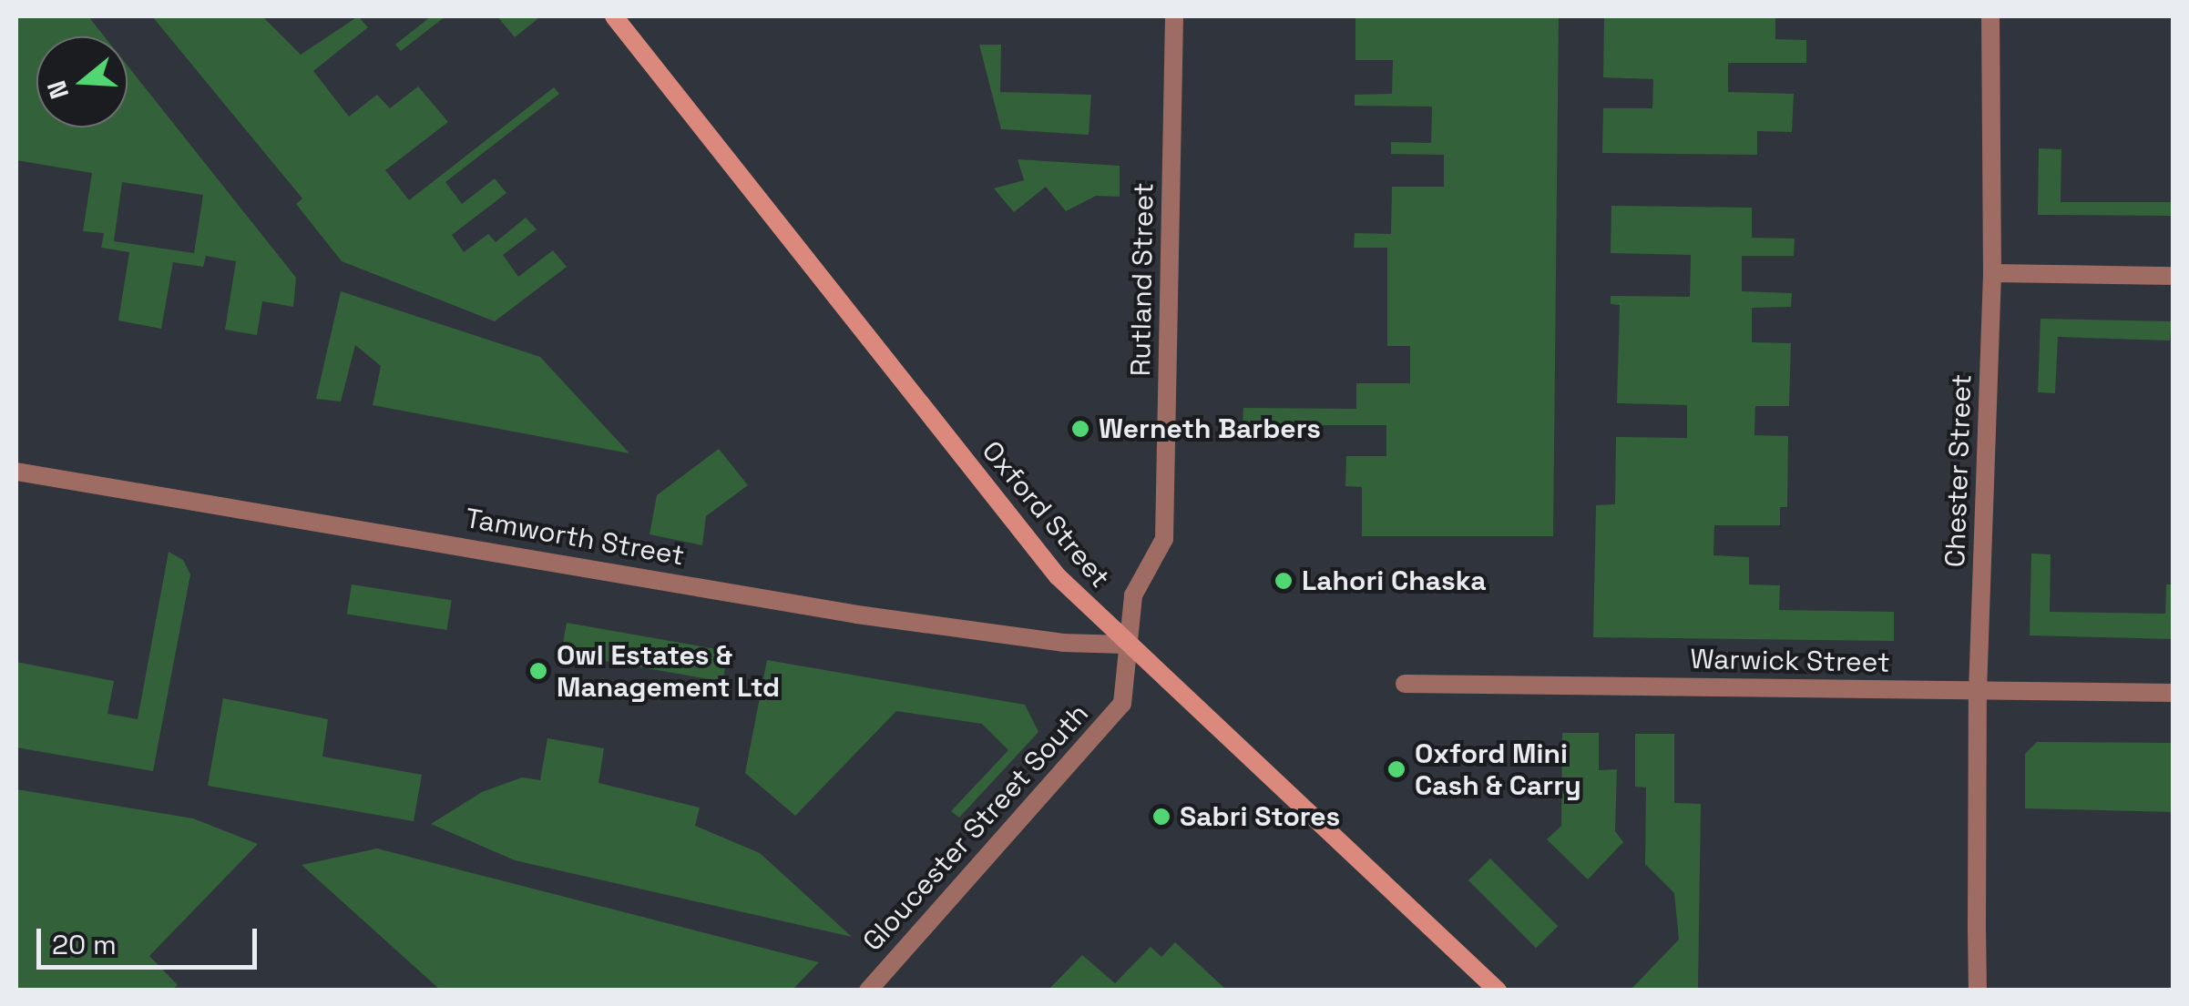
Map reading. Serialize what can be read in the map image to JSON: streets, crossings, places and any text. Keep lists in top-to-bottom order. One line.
{"streets":{"main road":["Oxford Street"],"street":["Rutland Street","Chester Street","Tamworth Street","Warwick Street","Gloucester Street South"]},"crossings":[["Rutland Street","Oxford Street"],["Rutland Street","Tamworth Street"],["Rutland Street","Gloucester Street South"],["Chester Street","Warwick Street"],["Oxford Street","Tamworth Street"],["Oxford Street","Gloucester Street South"],["Tamworth Street","Gloucester Street South"]],"places":["Werneth Barbers","Lahori Chaska","Owl Estates & Management Ltd","Oxford Mini Cash & Carry","Sabri Stores"],"scale_bar":"20 m","north":"left"}
